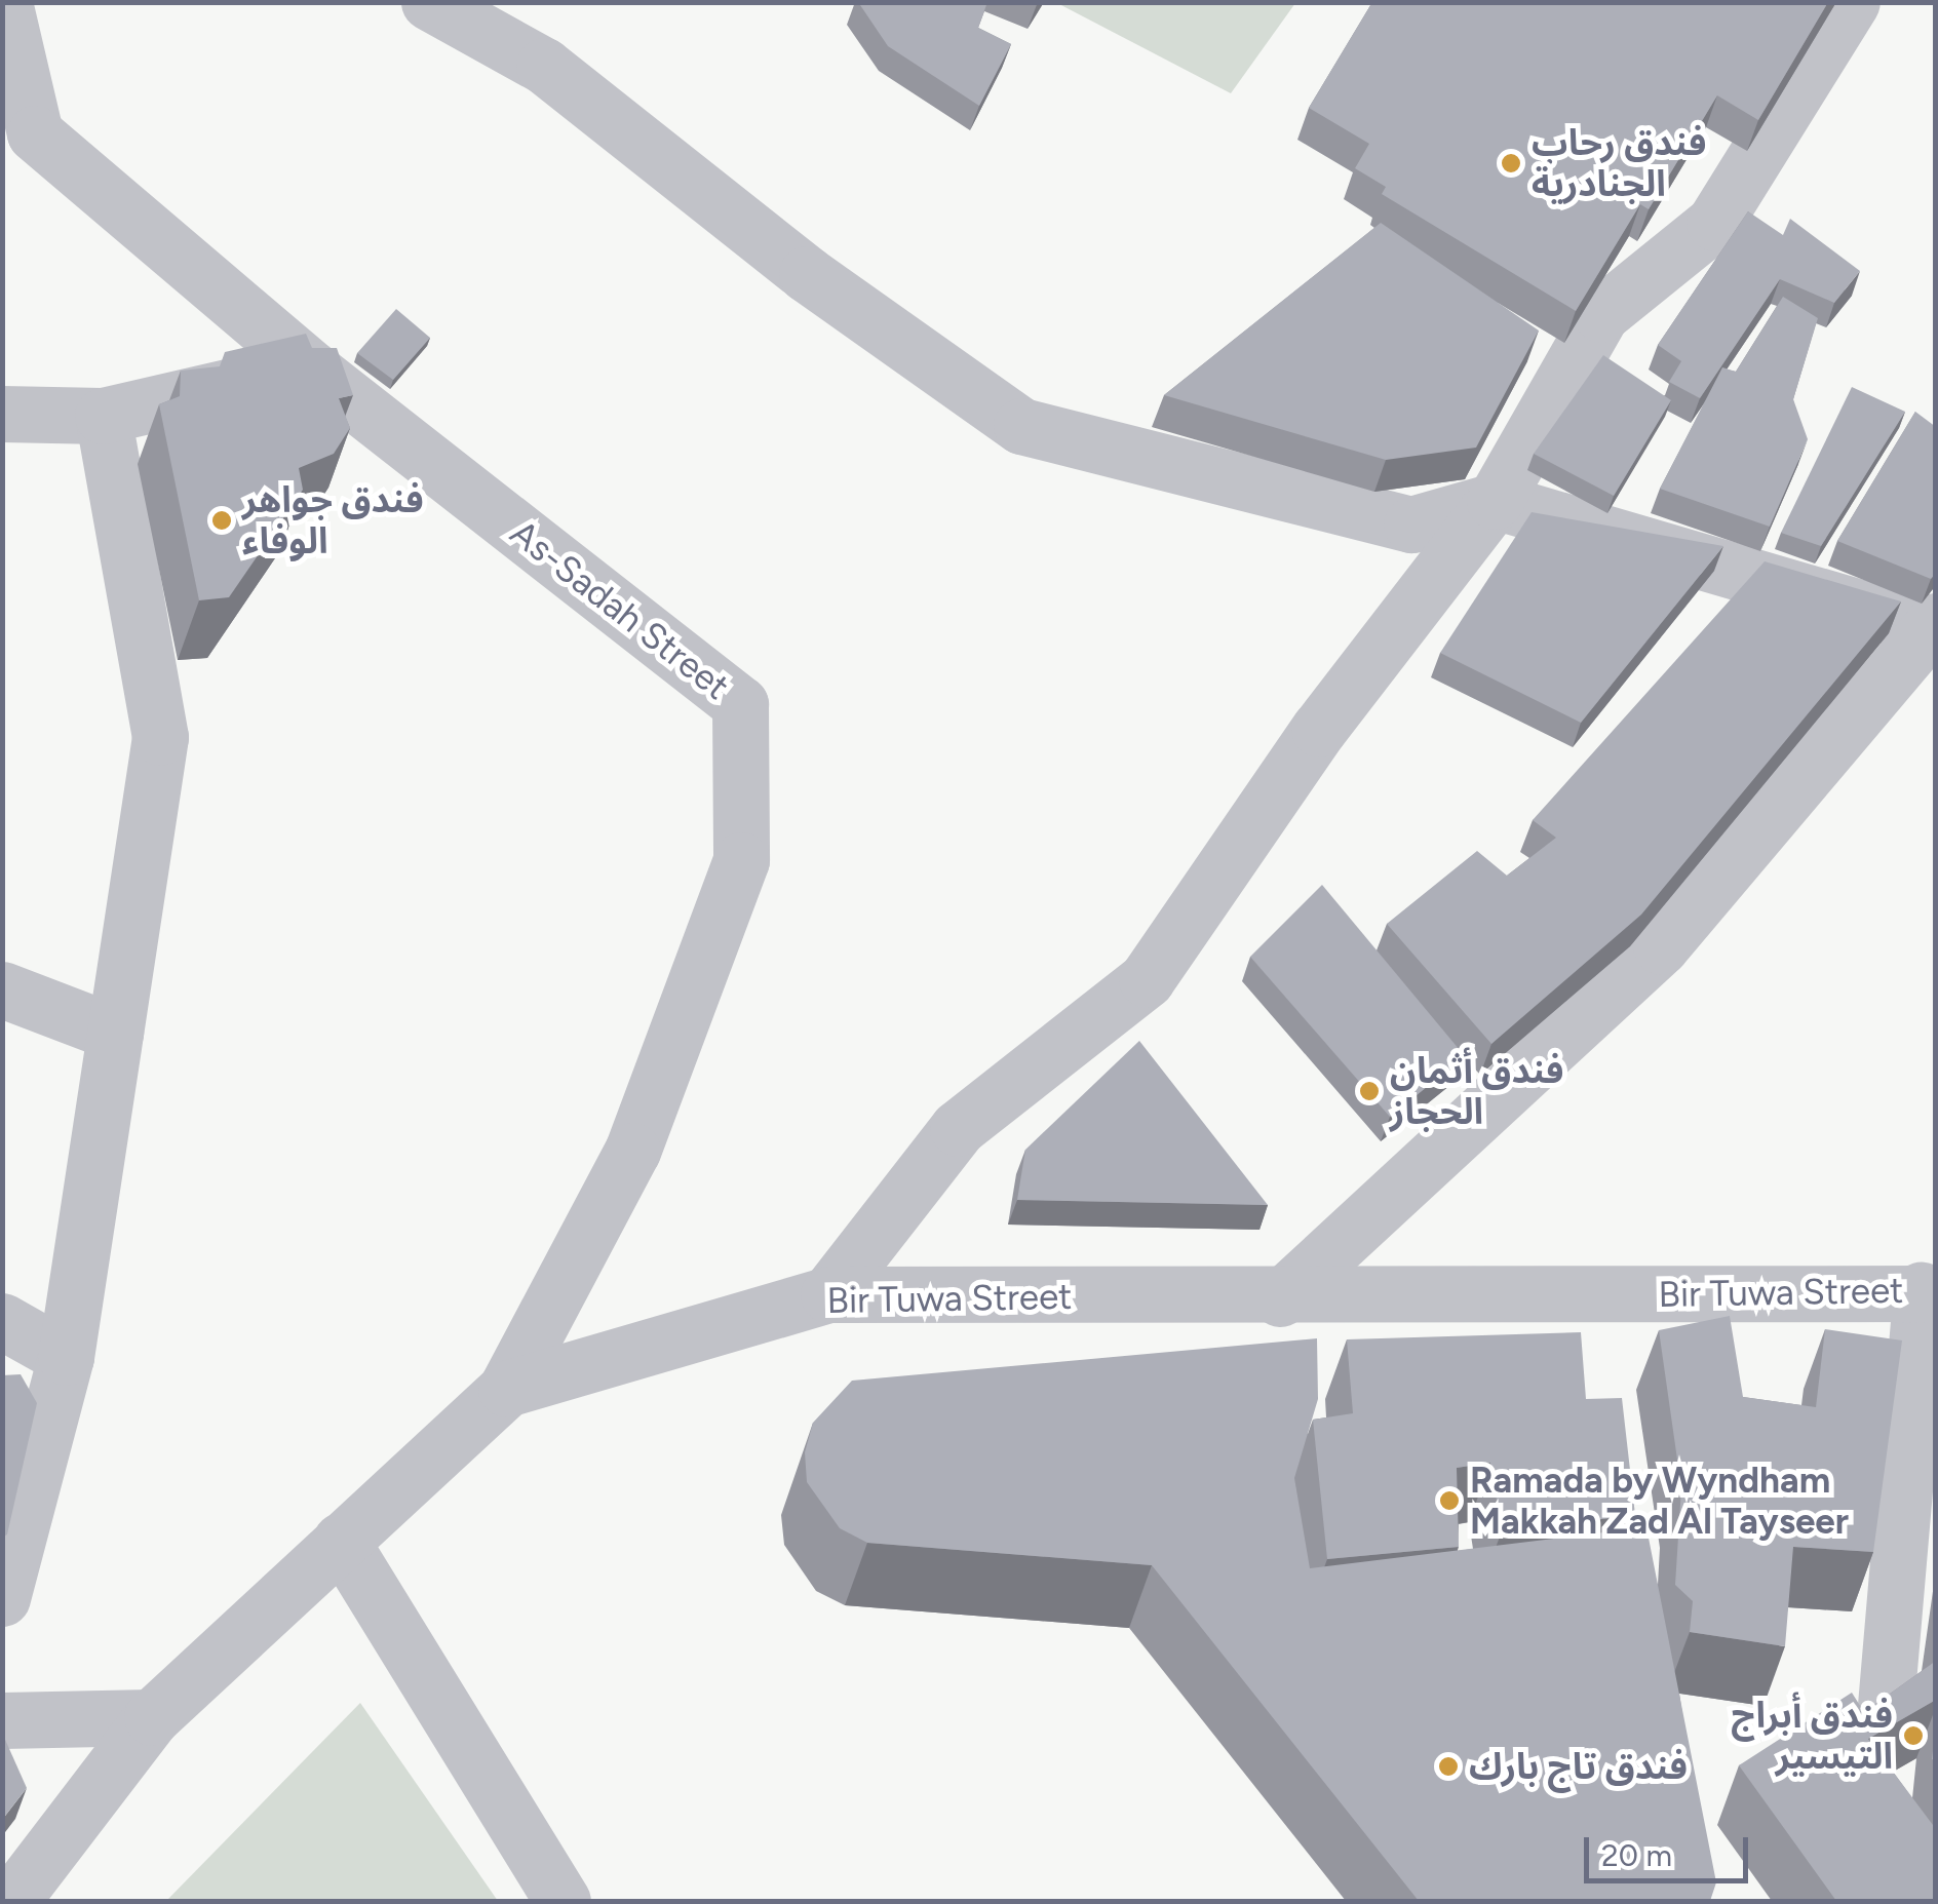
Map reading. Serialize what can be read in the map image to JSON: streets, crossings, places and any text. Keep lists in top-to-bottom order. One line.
{"streets":{"street":["As-Sadah Street","Bir Tuwa Street"]},"crossings":[["As-Sadah Street","Bir Tuwa Street"]],"places":["فندق رحاب الجنادرية","فندق جواهر الوفاء","فندق أثمان الحجاز","Ramada by Wyndham Makkah Zad Al Tayseer","فندق أبراج التيسير","فندق تاج بارك"],"scale_bar":"20 m"}
